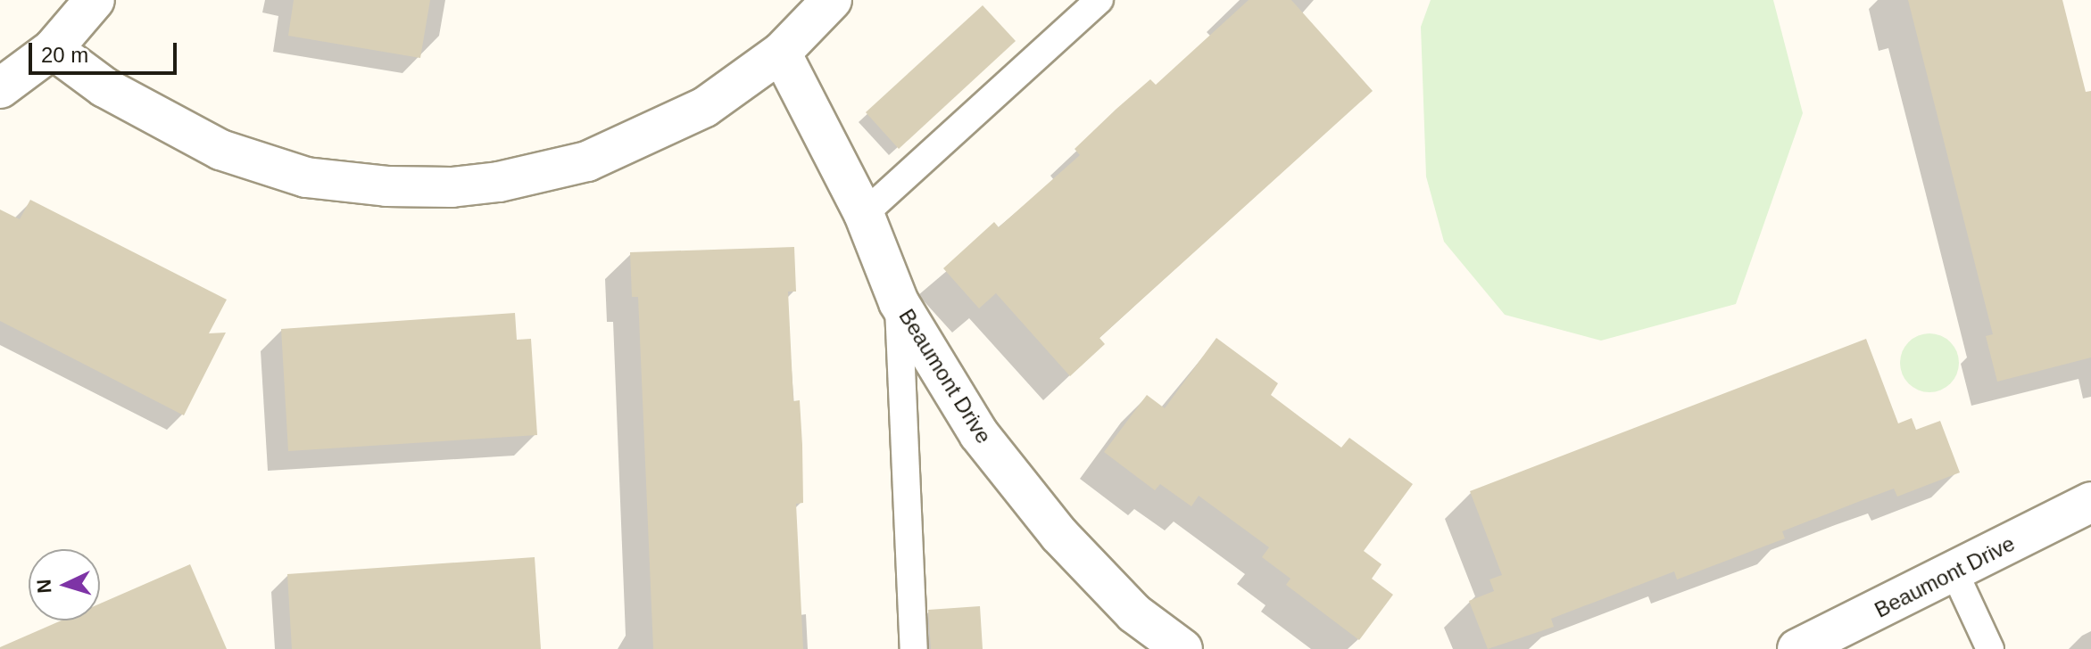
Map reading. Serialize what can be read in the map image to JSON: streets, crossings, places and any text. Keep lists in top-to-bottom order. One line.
{"streets":{"street":["Beaumont Drive"]},"scale_bar":"20 m","north":"left"}
